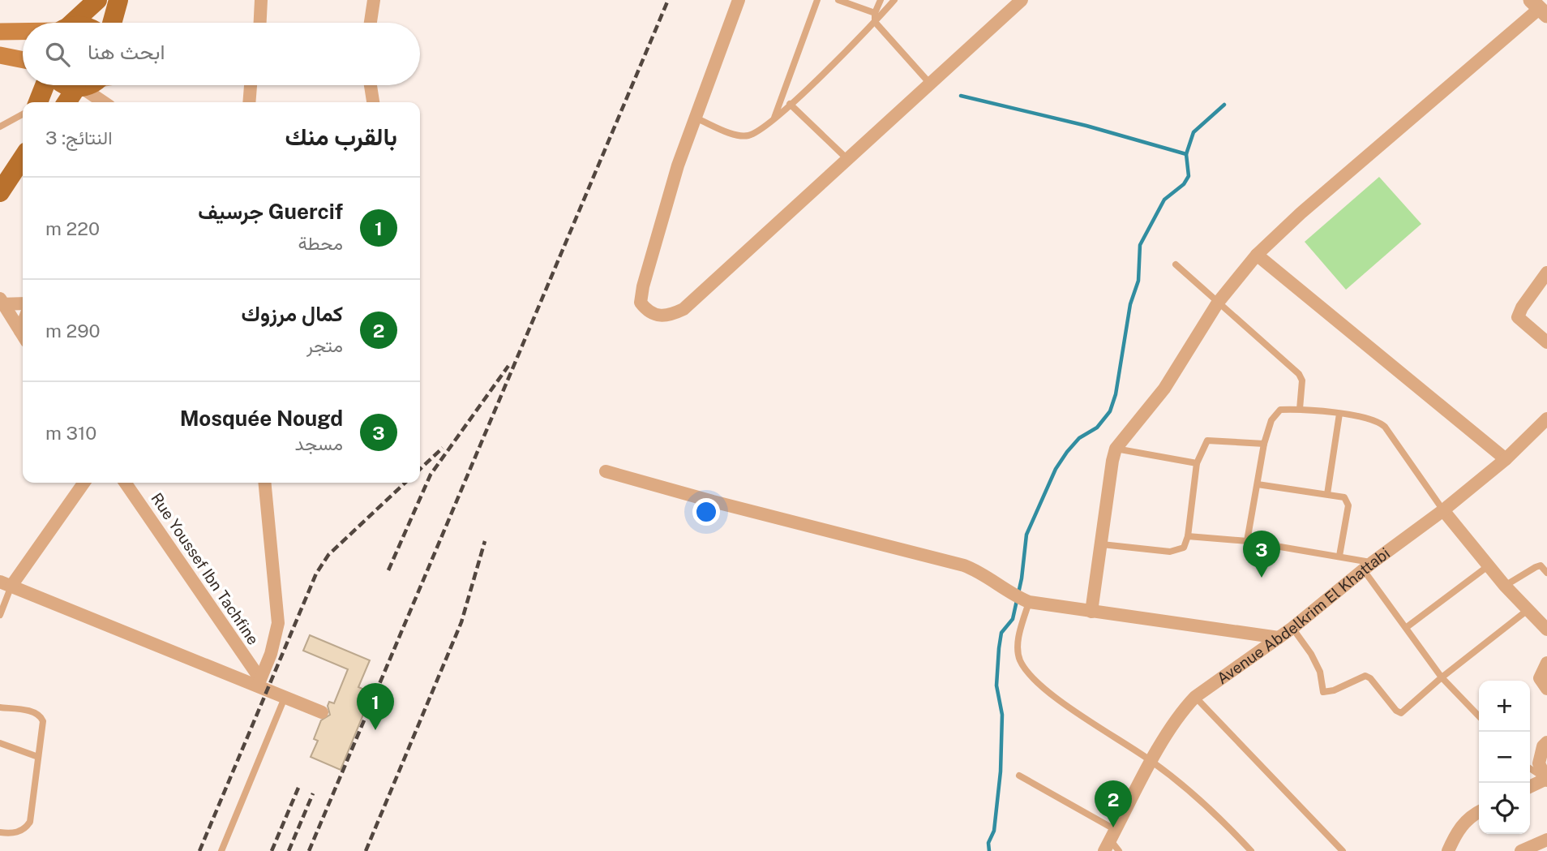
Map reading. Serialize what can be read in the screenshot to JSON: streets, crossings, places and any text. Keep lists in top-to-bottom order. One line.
{"streets":{"street":["Rue Youssef Ibn Tachfine","Avenue Abdelkrim El Khattabi"]},"page":{"search":"ابحث هنا","heading":["بالقرب منك","النتائج: 3"],"list":[{"mark":"1","name":"Guercif جرسيف","note":"محطة","value":"220 m"},{"mark":"2","name":"كمال مرزوك","note":"متجر","value":"290 m"},{"mark":"3","name":"Mosquée Nougd","note":"مسجد","value":"310 m"}],"pins":["3","1","2"],"map_buttons":["+","−"]}}
